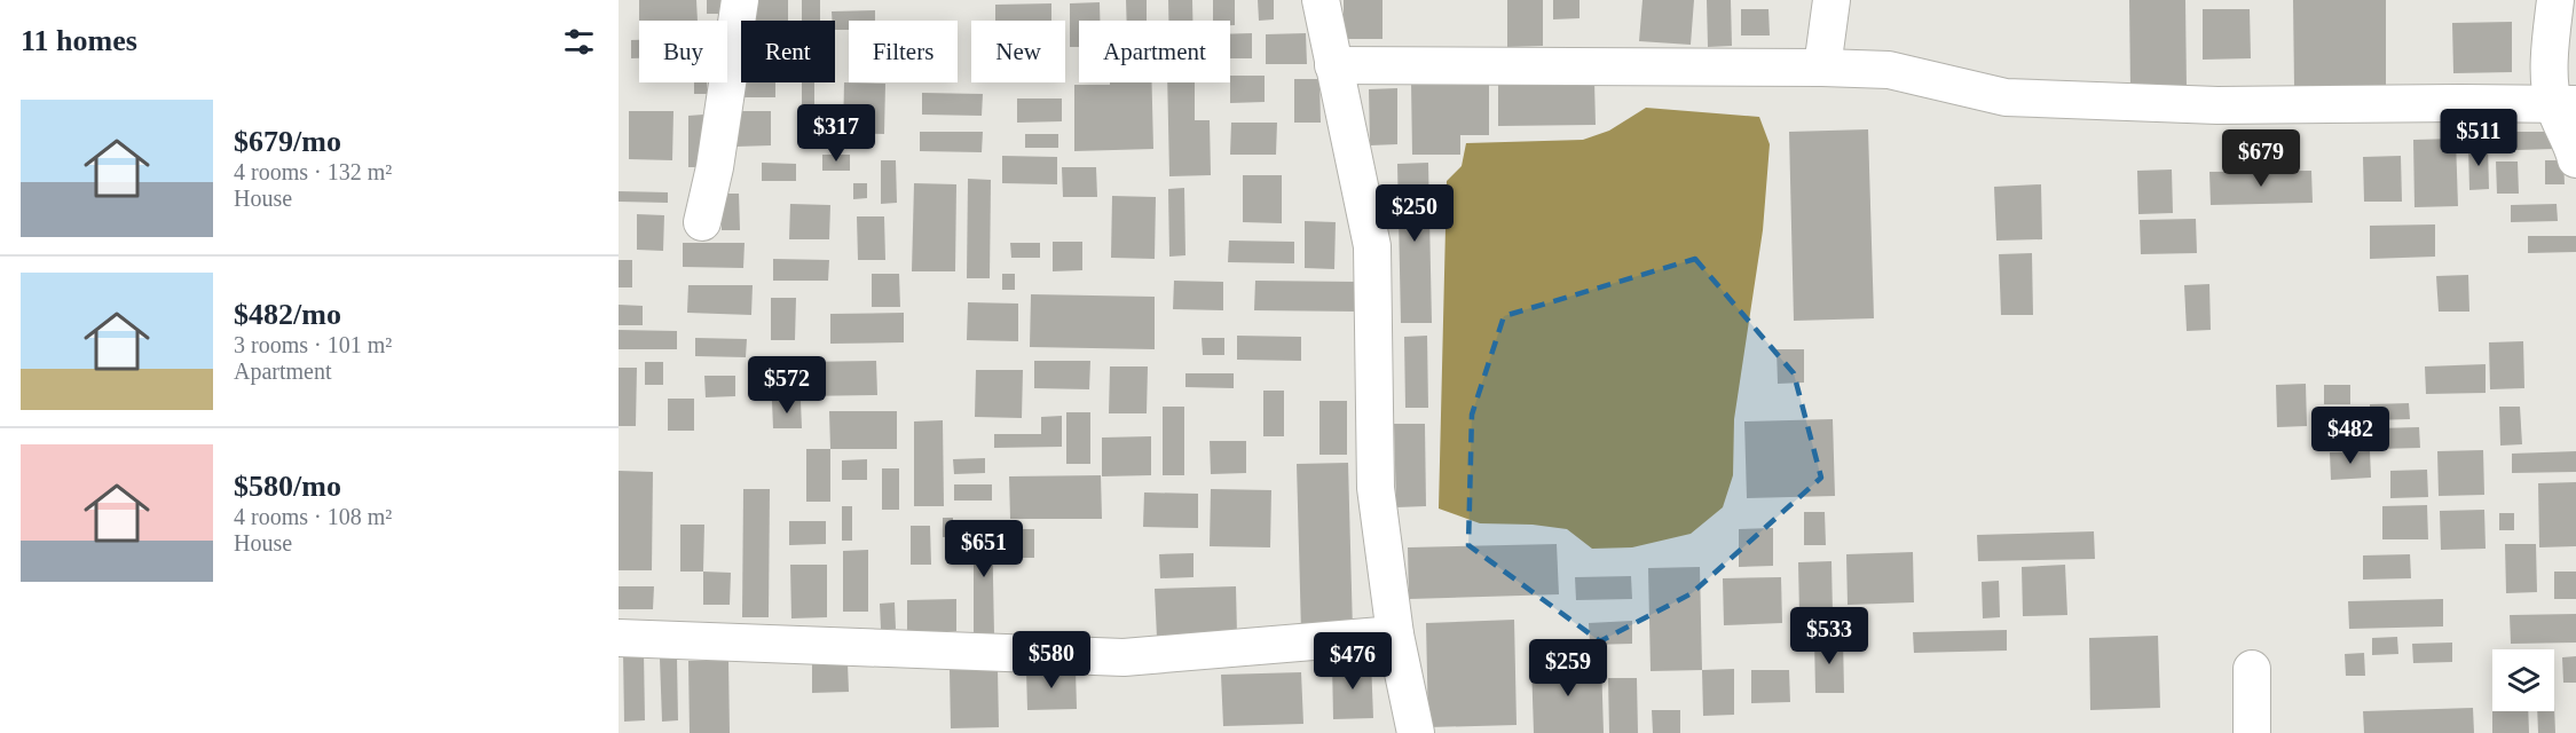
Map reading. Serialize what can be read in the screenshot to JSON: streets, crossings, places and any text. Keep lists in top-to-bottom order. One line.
{"page":{"heading":"11 homes","chip":["Buy","Rent","Filters","New","Apartment"],"list":[{"name":"$679/mo","note":"4 rooms · 132 m² · House"},{"name":"$482/mo","note":"3 rooms · 101 m² · Apartment"},{"name":"$580/mo","note":"4 rooms · 108 m² · House"}],"price":["$317","$511","$679","$250","$572","$482","$651","$533","$580","$476","$259"]}}
